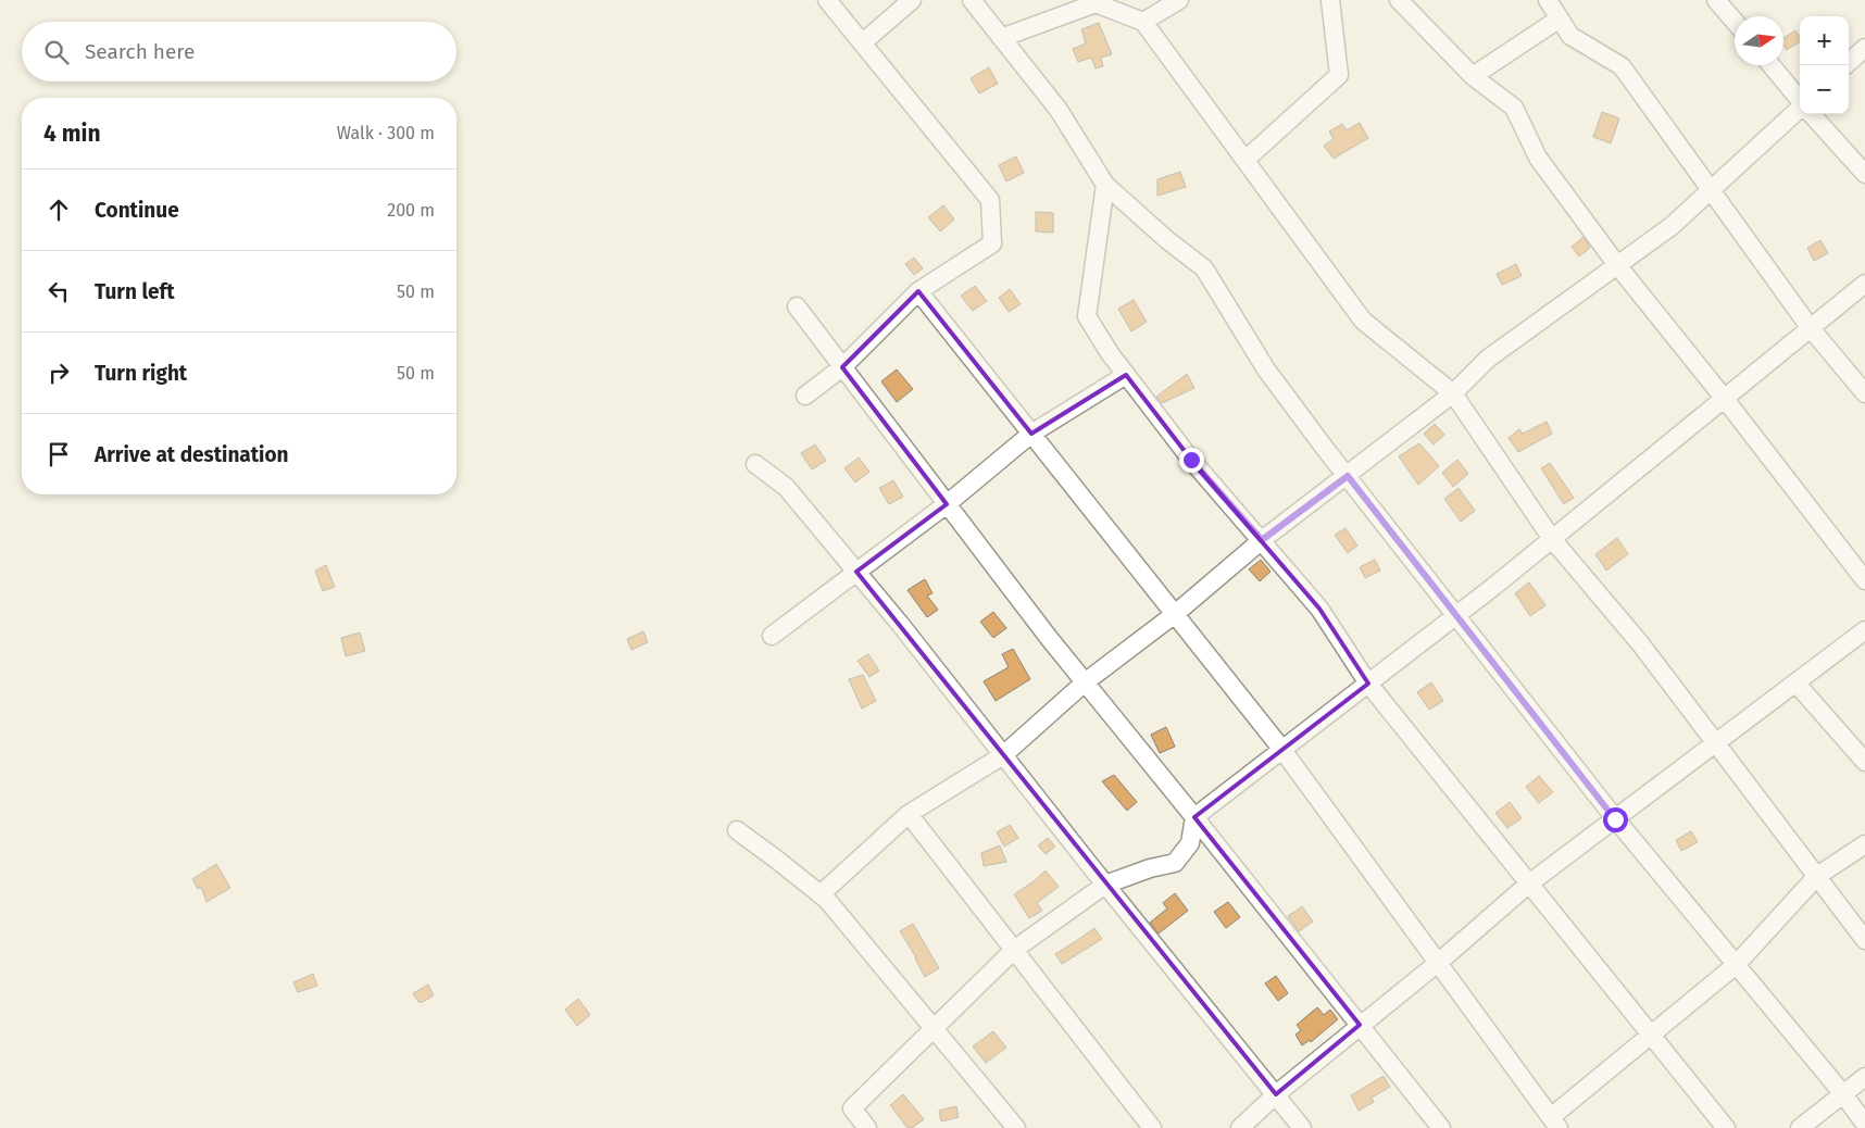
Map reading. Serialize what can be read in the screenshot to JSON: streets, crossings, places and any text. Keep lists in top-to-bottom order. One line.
{"north":"right","page":{"map_buttons":["+","−"],"search":"Search here","heading":["4 min","Walk · 300 m"],"list":[["Continue","200 m"],["Turn left","50 m"],["Turn right","50 m"],"Arrive at destination"]}}
